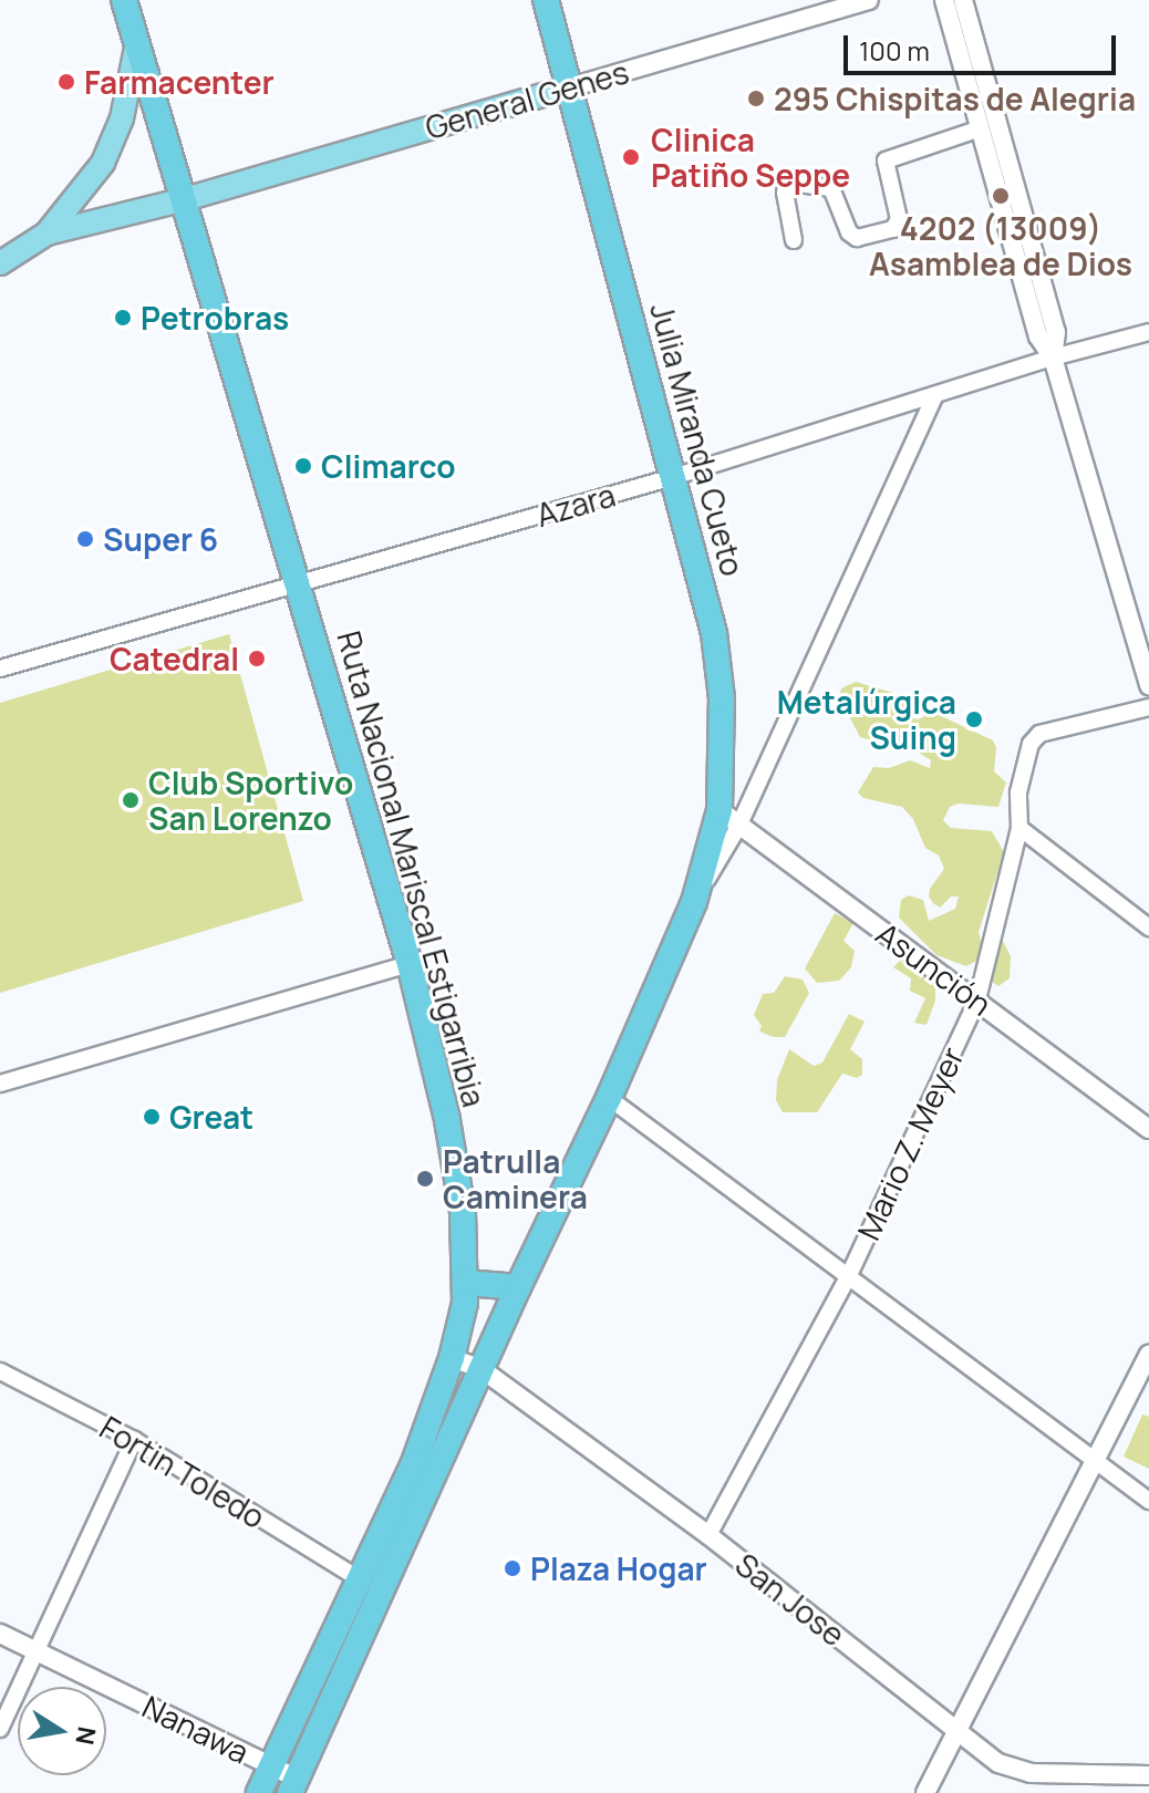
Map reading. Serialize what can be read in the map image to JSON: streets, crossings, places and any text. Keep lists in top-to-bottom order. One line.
{"streets":{"highway":["Julia Miranda Cueto","Ruta Nacional Mariscal Estigarribia"],"main road":["General Genes"],"street":["Azara","Asunción","Mario Z. Meyer","Fortin Toledo","San Jose","Nanawa"]},"crossings":[["General Genes","Julia Miranda Cueto"],["General Genes","Ruta Nacional Mariscal Estigarribia"],["Julia Miranda Cueto","Azara"],["Julia Miranda Cueto","Asunción"],["Julia Miranda Cueto","San Jose"],["Azara","Ruta Nacional Mariscal Estigarribia"],["Ruta Nacional Mariscal Estigarribia","Fortin Toledo"],["Ruta Nacional Mariscal Estigarribia","San Jose"],["Ruta Nacional Mariscal Estigarribia","Nanawa"],["Asunción","Mario Z. Meyer"],["Mario Z. Meyer","San Jose"]],"places":["Farmacenter","295 Chispitas de Alegria","Clinica Patiño Seppe","4202 (13009) Asamblea de Dios","Petrobras","Climarco","Super 6","Catedral","Metalúrgica Suing","Club Sportivo San Lorenzo","Great","Patrulla Caminera","Plaza Hogar"],"scale_bar":"100 m","north":"right"}
